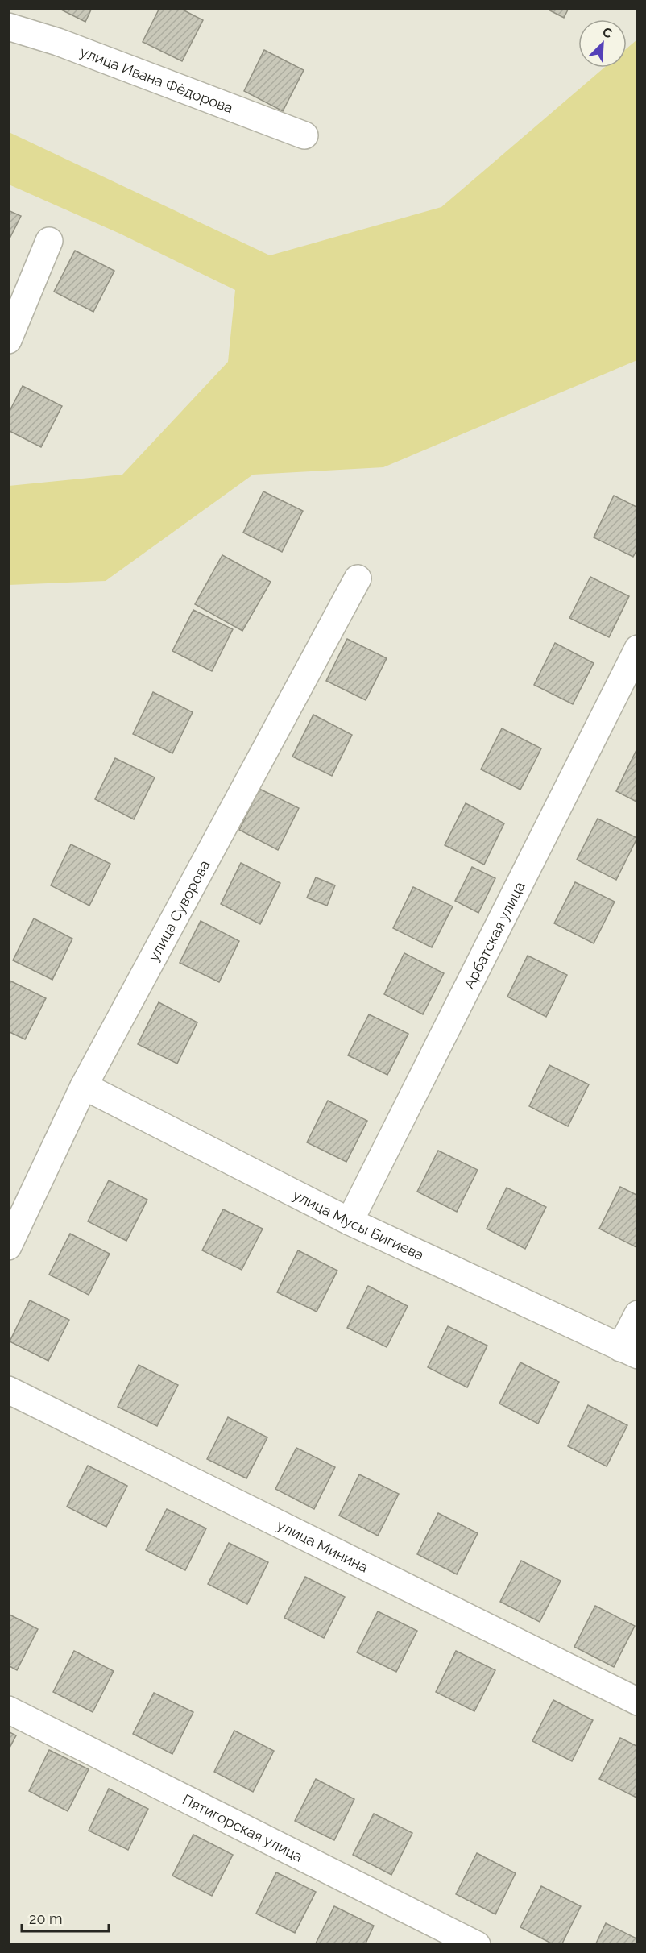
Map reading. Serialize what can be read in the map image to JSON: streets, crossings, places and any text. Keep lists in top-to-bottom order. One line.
{"streets":{"street":["улица Ивана Фёдорова","улица Суворова","Арбатская улица","улица Мусы Бигиева","улица Минина","Пятигорская улица"]},"crossings":[["улица Суворова","улица Мусы Бигиева"],["Арбатская улица","улица Мусы Бигиева"]],"scale_bar":"20 m","north":"top right"}
